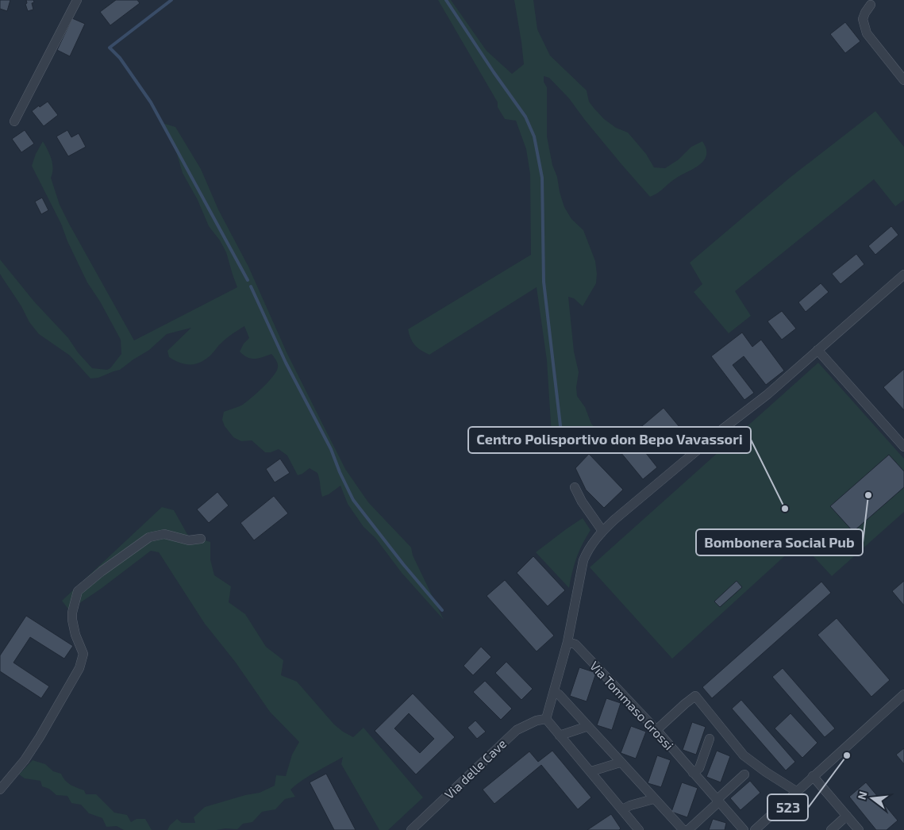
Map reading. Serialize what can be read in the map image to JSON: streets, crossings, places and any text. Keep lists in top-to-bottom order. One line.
{"streets":{"street":["Via Tommaso Grossi","Via delle Cave"]},"places":["Bombonera Social Pub","Centro Polisportivo don Bepo Vavassori","523"],"north":"left"}
